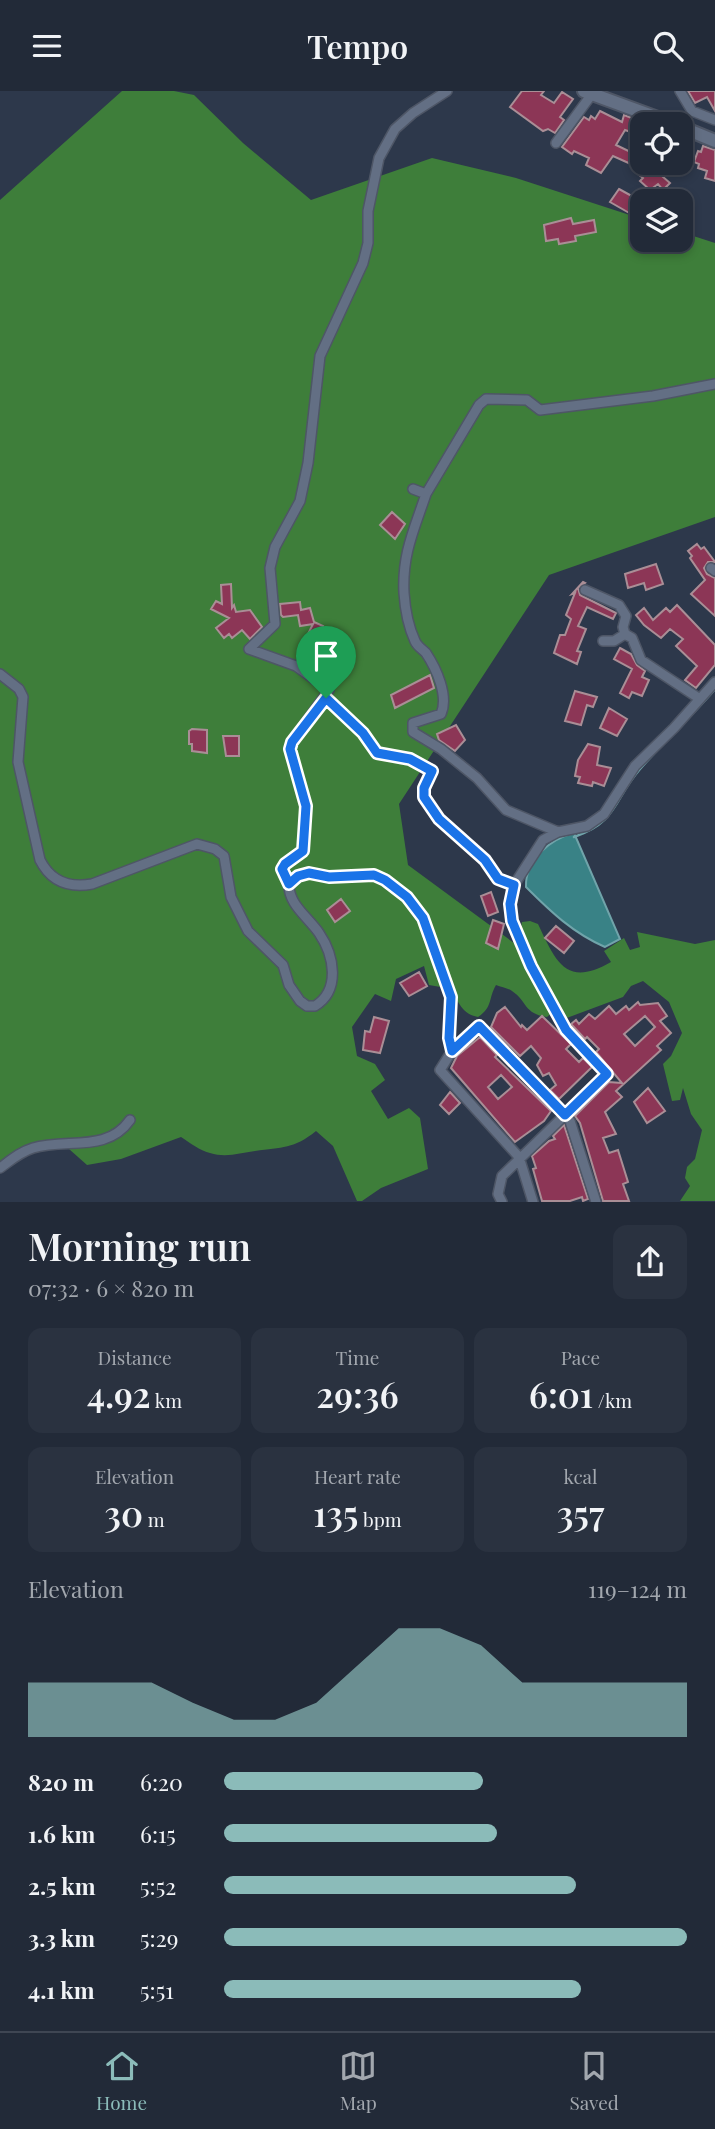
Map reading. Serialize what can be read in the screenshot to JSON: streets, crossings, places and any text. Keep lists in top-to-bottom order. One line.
{"page":{"header":"Tempo","heading":["Morning run","07:32 · 6 × 820 m"],"stats":[["Distance","4.92 km"],["Time","29:36"],["Pace","6:01 /km"],["Elevation","30 m"],["Heart rate","135 bpm"],["kcal","357"]],"chart":["Elevation","119–124 m"],"list":[{"name":"820 m","note":"6:20"},{"name":"1.6 km","note":"6:15"},{"name":"2.5 km","note":"5:52"},{"name":"3.3 km","note":"5:29"},{"name":"4.1 km","note":"5:51"}],"tabs":["Home","Map","Saved"]}}
